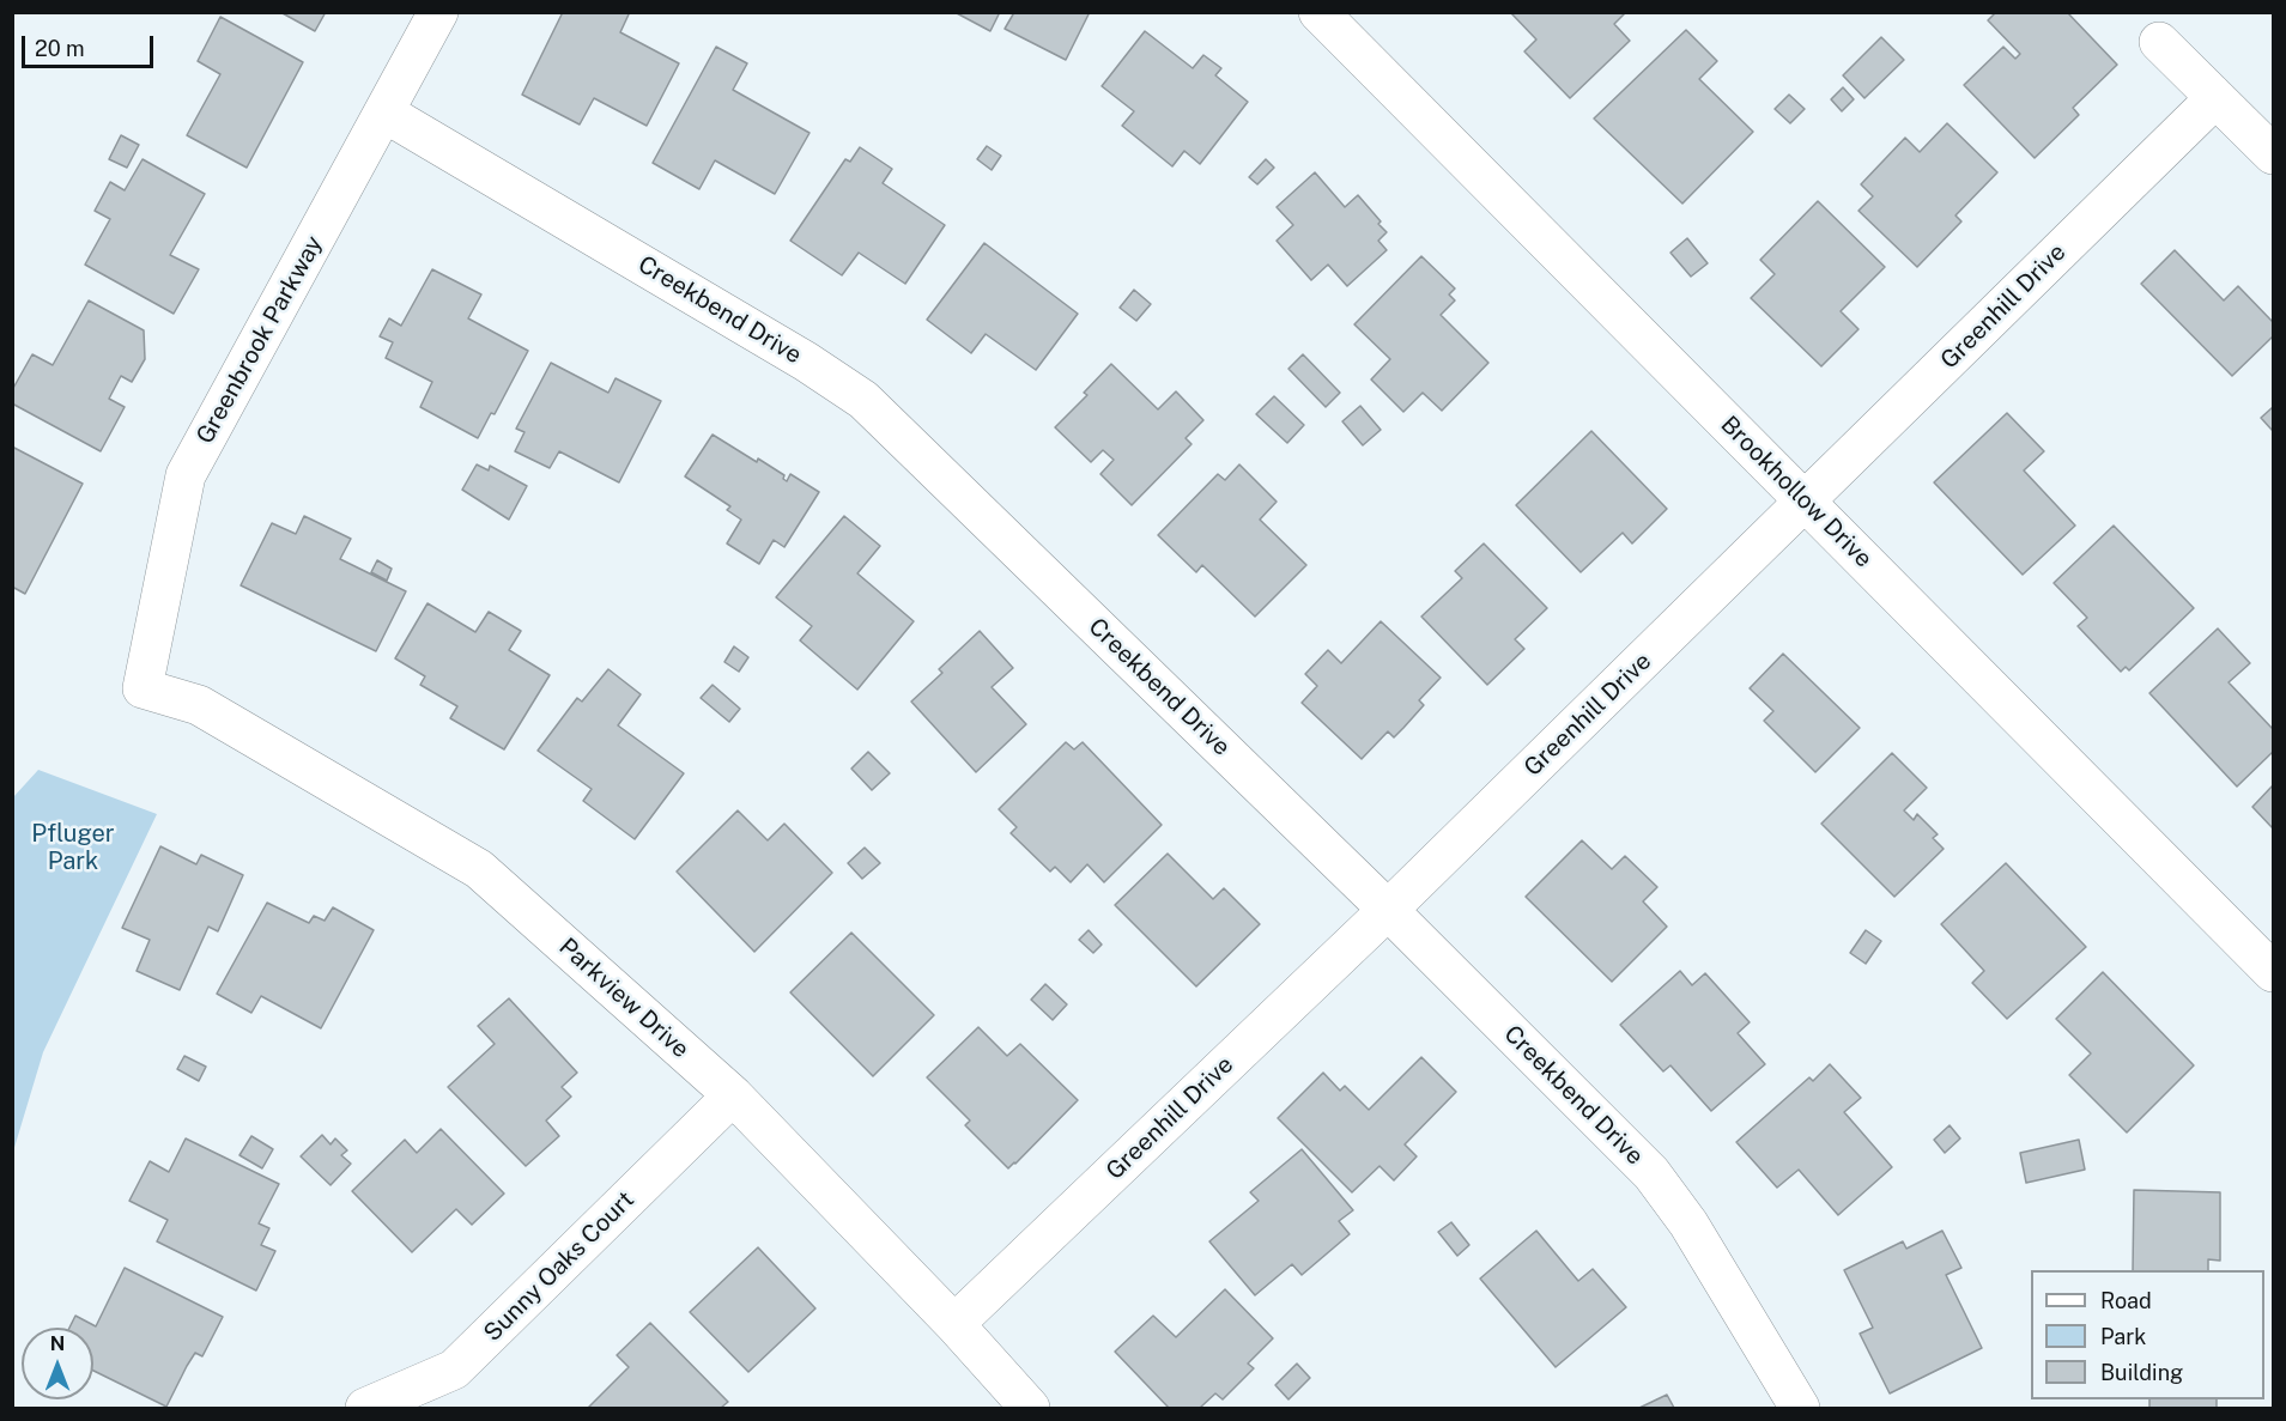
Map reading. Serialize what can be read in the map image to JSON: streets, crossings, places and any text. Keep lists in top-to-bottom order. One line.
{"streets":{"street":["Greenhill Drive","Creekbend Drive","Greenbrook Parkway","Brookhollow Drive","Parkview Drive","Sunny Oaks Court"]},"crossings":[["Greenhill Drive","Creekbend Drive"],["Greenhill Drive","Brookhollow Drive"],["Greenhill Drive","Parkview Drive"],["Creekbend Drive","Greenbrook Parkway"],["Greenbrook Parkway","Parkview Drive"],["Parkview Drive","Sunny Oaks Court"]],"parks":["Pfluger Park"],"legend":["Road","Park","Building"],"scale_bar":"20 m","north":"top"}
